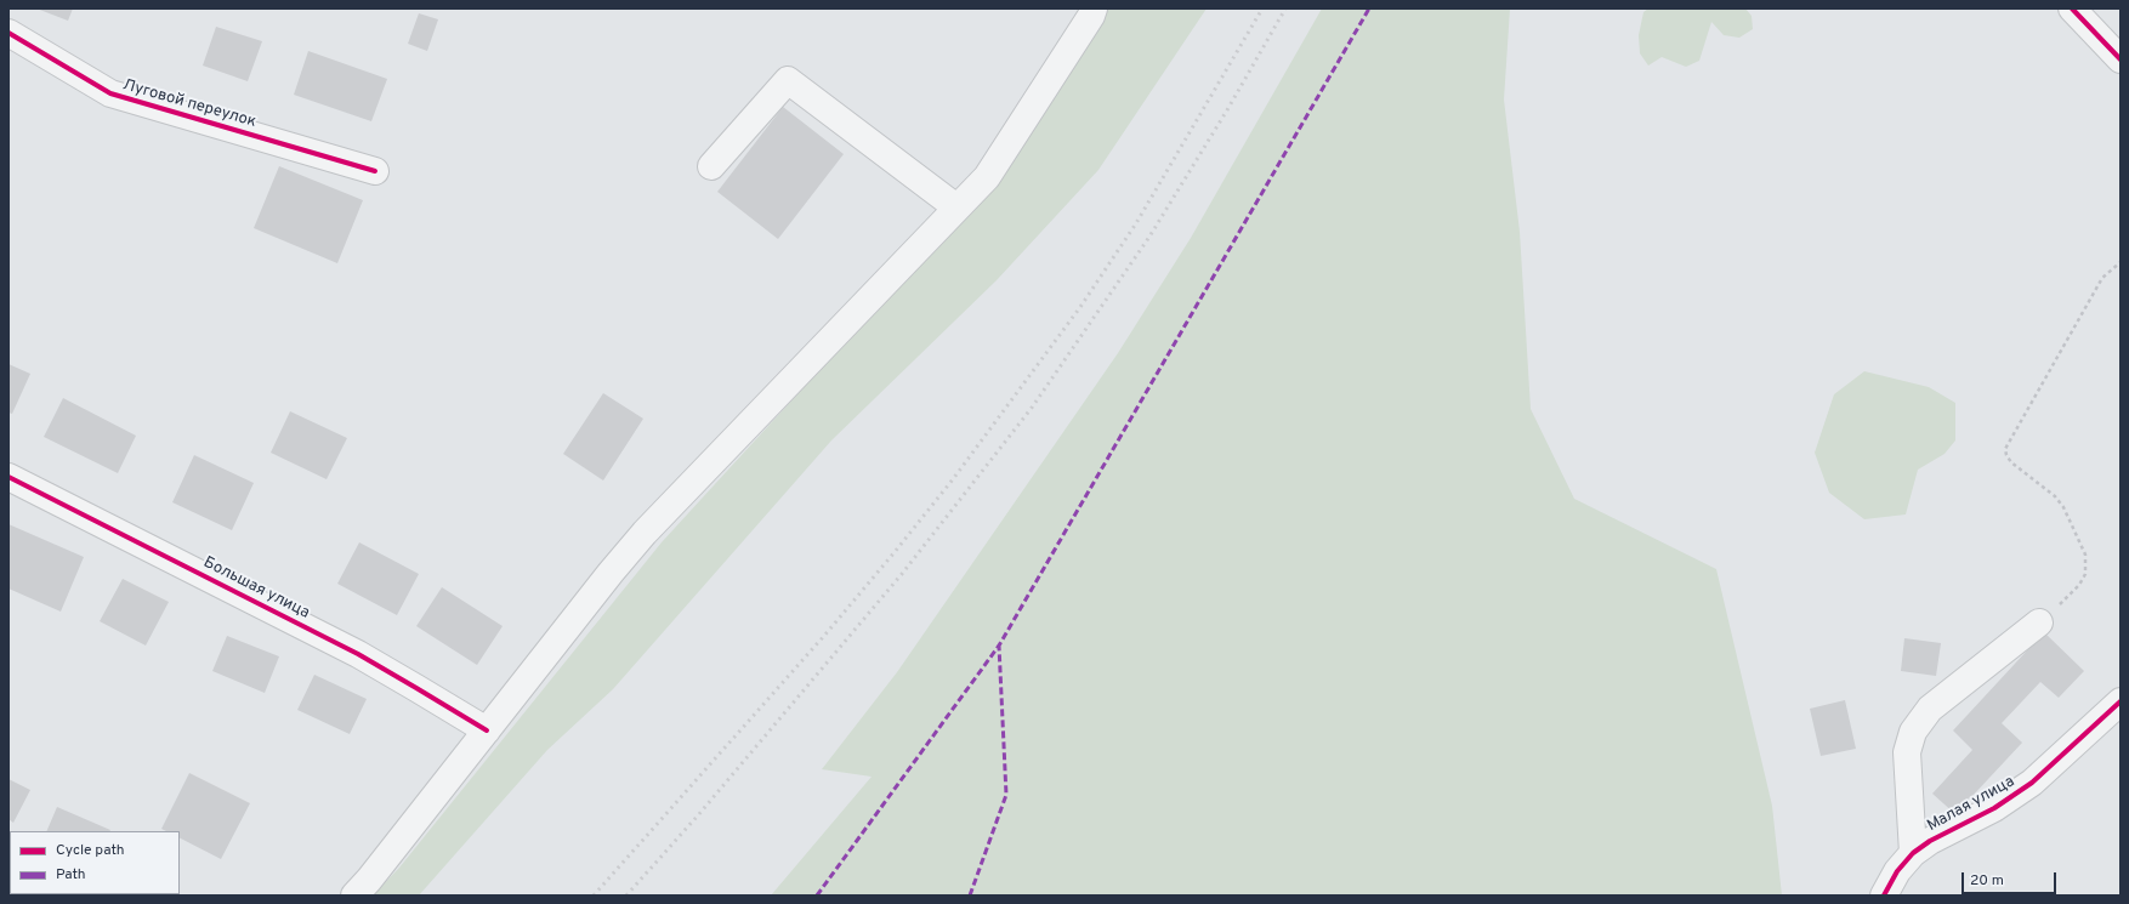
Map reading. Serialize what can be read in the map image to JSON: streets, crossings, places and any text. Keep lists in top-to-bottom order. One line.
{"streets":{"street":["Луговой переулок","Большая улица","Малая улица"]},"legend":["Cycle path","Path"],"scale_bar":"20 m"}
